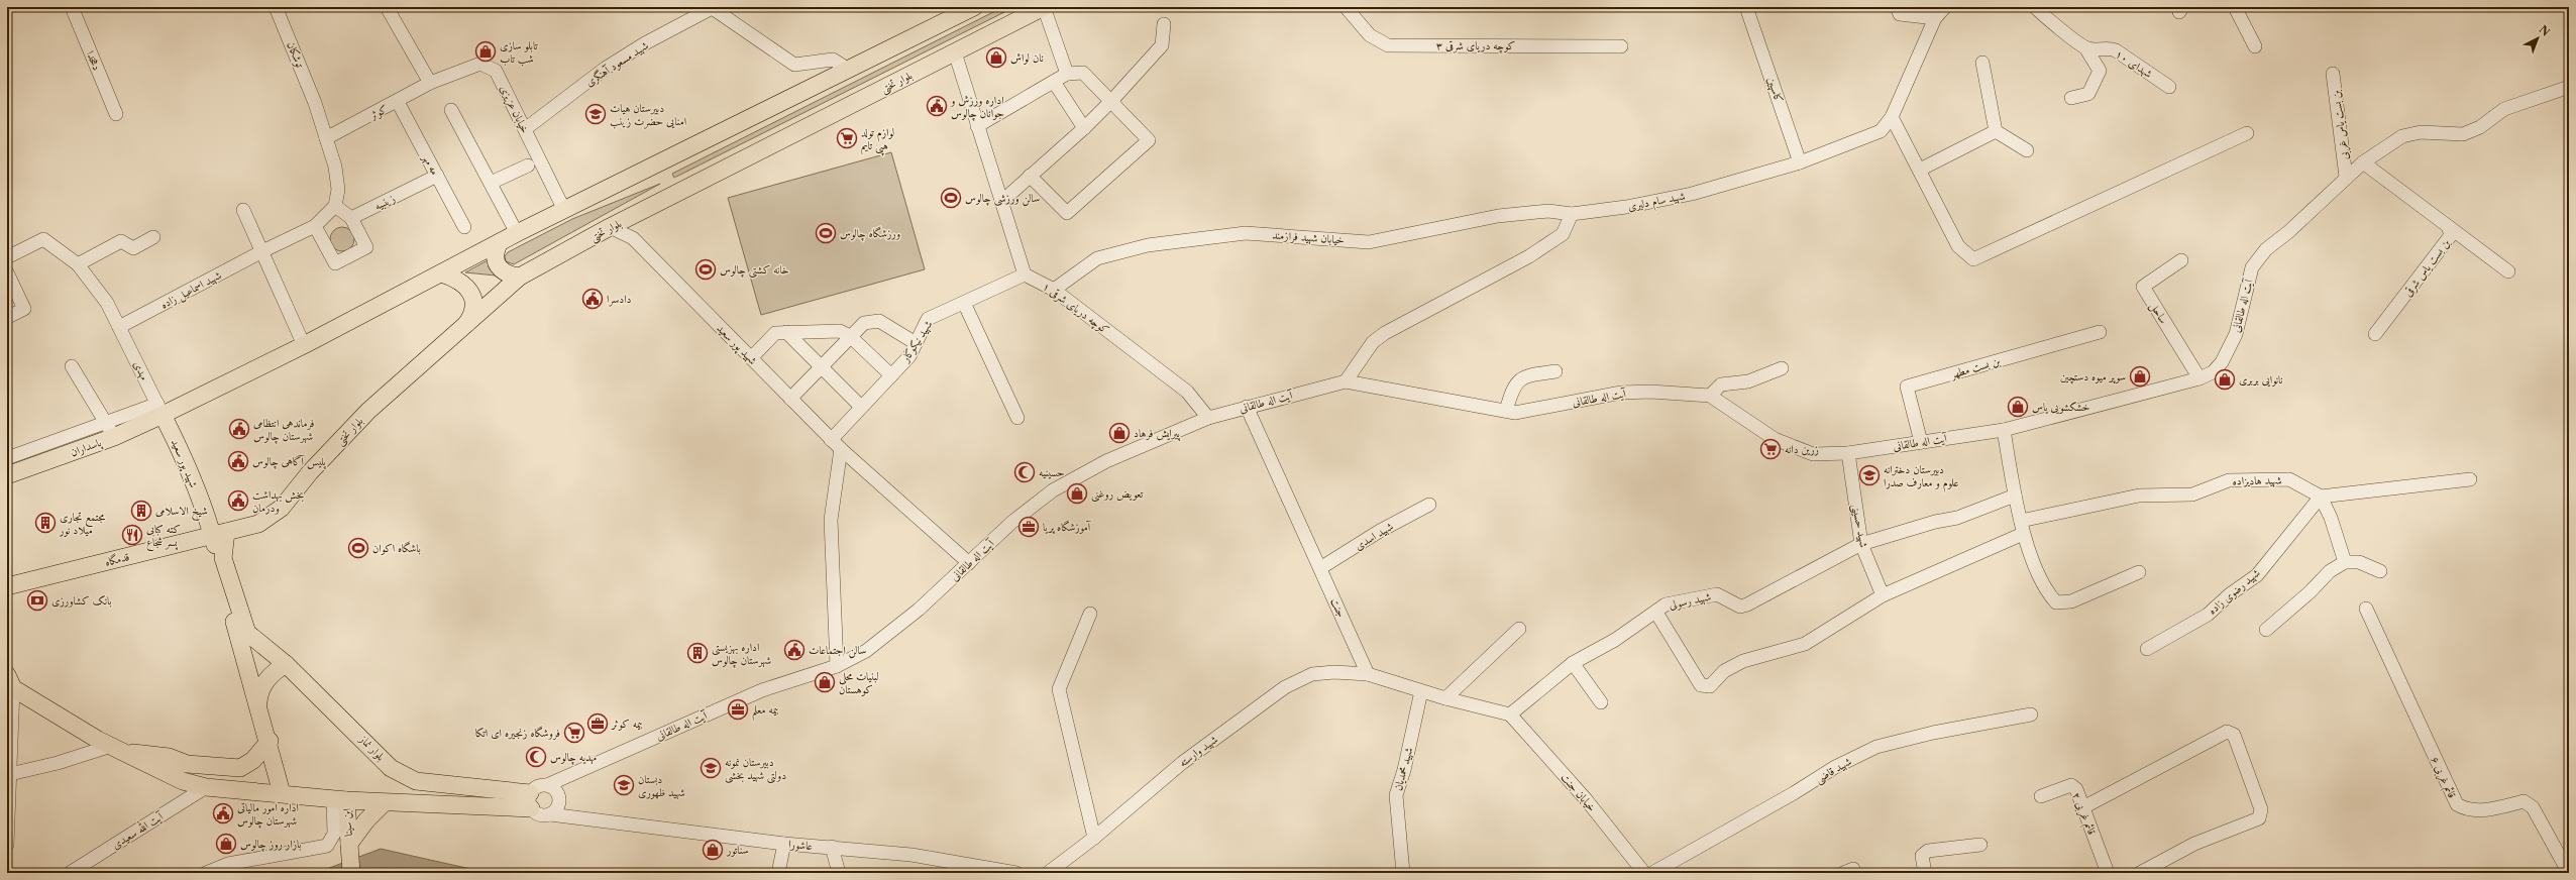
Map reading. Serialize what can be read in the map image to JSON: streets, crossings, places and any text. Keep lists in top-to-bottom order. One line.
{"streets":{"main road":["بلوار تختی","شهید پور سعید","پاسداران","قدمگاه","بلوار نماز","ابن سینا"],"street":["کوچه دریای شرقی ۳","توشکان","دهخدا","شهید مسعود آهنگری","شهدای ۱۰","کاسپين","خیابان عزیزی","کوثر","بن بست یاس غربی","مه مهر","شهید سام دلیری","زینبیه","خیابان شهید فرازمند","بن بست یاس شرقی","شهید اسماعیل زاده","آیت اله طالقانی","کوچه دریای شرقی ۱","ساحل","شهید نیکوکار","بن بست مطهر","مهدی","شهید هادیزاده","شهید حسینی","شهید اسدی","شهید رضوی زاده","شهید رسولی","جنت","شهید وارسته","شهید محمدیان","شهید قاضی","قائم غربی ۶","خیابان جنت","قائم غربی ۲","آیت الله سعیدی","عاشورا"]},"crossings":[["توشکان","کوثر"],["شهید مسعود آهنگری","خیابان عزیزی"],["بلوار تختی","شهید پور سعید"],["بلوار تختی","قدمگاه"],["بلوار تختی","بلوار نماز"],["کاسپين","شهید سام دلیری"],["خیابان عزیزی","کوثر"],["کوثر","مه مهر"],["بن بست یاس غربی","آیت اله طالقانی"],["مه مهر","زینبیه"],["شهید سام دلیری","خیابان شهید فرازمند"],["خیابان شهید فرازمند","کوچه دریای شرقی ۱"],["بن بست یاس شرقی","آیت اله طالقانی"],["شهید اسماعیل زاده","مهدی"],["آیت اله طالقانی","کوچه دریای شرقی ۱"],["آیت اله طالقانی","ساحل"],["آیت اله طالقانی","شهید پور سعید"],["آیت اله طالقانی","بن بست مطهر"],["آیت اله طالقانی","شهید حسینی"],["آیت اله طالقانی","جنت"],["آیت اله طالقانی","بلوار نماز"],["آیت اله طالقانی","عاشورا"],["کوچه دریای شرقی ۱","شهید نیکوکار"],["شهید نیکوکار","شهید پور سعید"],["شهید پور سعید","مهدی"],["شهید پور سعید","پاسداران"],["شهید پور سعید","قدمگاه"],["شهید پور سعید","بلوار نماز"],["مهدی","پاسداران"],["شهید هادیزاده","شهید رضوی زاده"],["شهید حسینی","شهید رسولی"],["شهید اسدی","جنت"],["قدمگاه","بلوار نماز"],["شهید رسولی","خیابان جنت"],["جنت","شهید وارسته"],["بلوار نماز","عاشورا"]],"places":{"shop":["تابلو سازی شب تاب","نان لواش","سوپر میوه دستچین","نانوایی بربری","خشکشویی یاس","پیرایش فرهاد","تعویض روغنی","لبنیات محلی کوهستان","بازار روز چالوس","سناتور"],"public building":["اداره ورزش و جوانان چالوس","دادسرا","فرماندهی انتظامی شهرستان چالوس","پلیس آگاهی چالوس","بخش بهداشت ودرمان","سالن اجتماعات","اداره امور مالیاتی شهرستان چالوس"],"school or university":["دبیرستان هیات امنایی حضرت زینب","دبیرستان دخترانه علوم و معارف صدرا","دبیرستان نمونه دولتی شهید بخشی","دبستان شهید ظهوری"],"supermarket":["لوازم تولد هپی تایم","زرین دانه","فروشگاه زنجیره ای اتکا"],"sports":["سالن ورزشی چالوس","ورزشگاه چالوس","خانه کشتی چالوس","باشگاه اکوان"],"mosque":["حسینیه","مهدیه چالوس"],"building":["شیخ الاسلامی","مجتمع تجاری میلاد نور","اداره بهزیستی شهرستان چالوس"],"office":["آموزشگاه پریا","بیمه معلم","بیمه کوثر"],"restaurant":["کته کبابی پسر شجاع"],"bank":["بانک کشاورزی"]},"north":"top right"}
